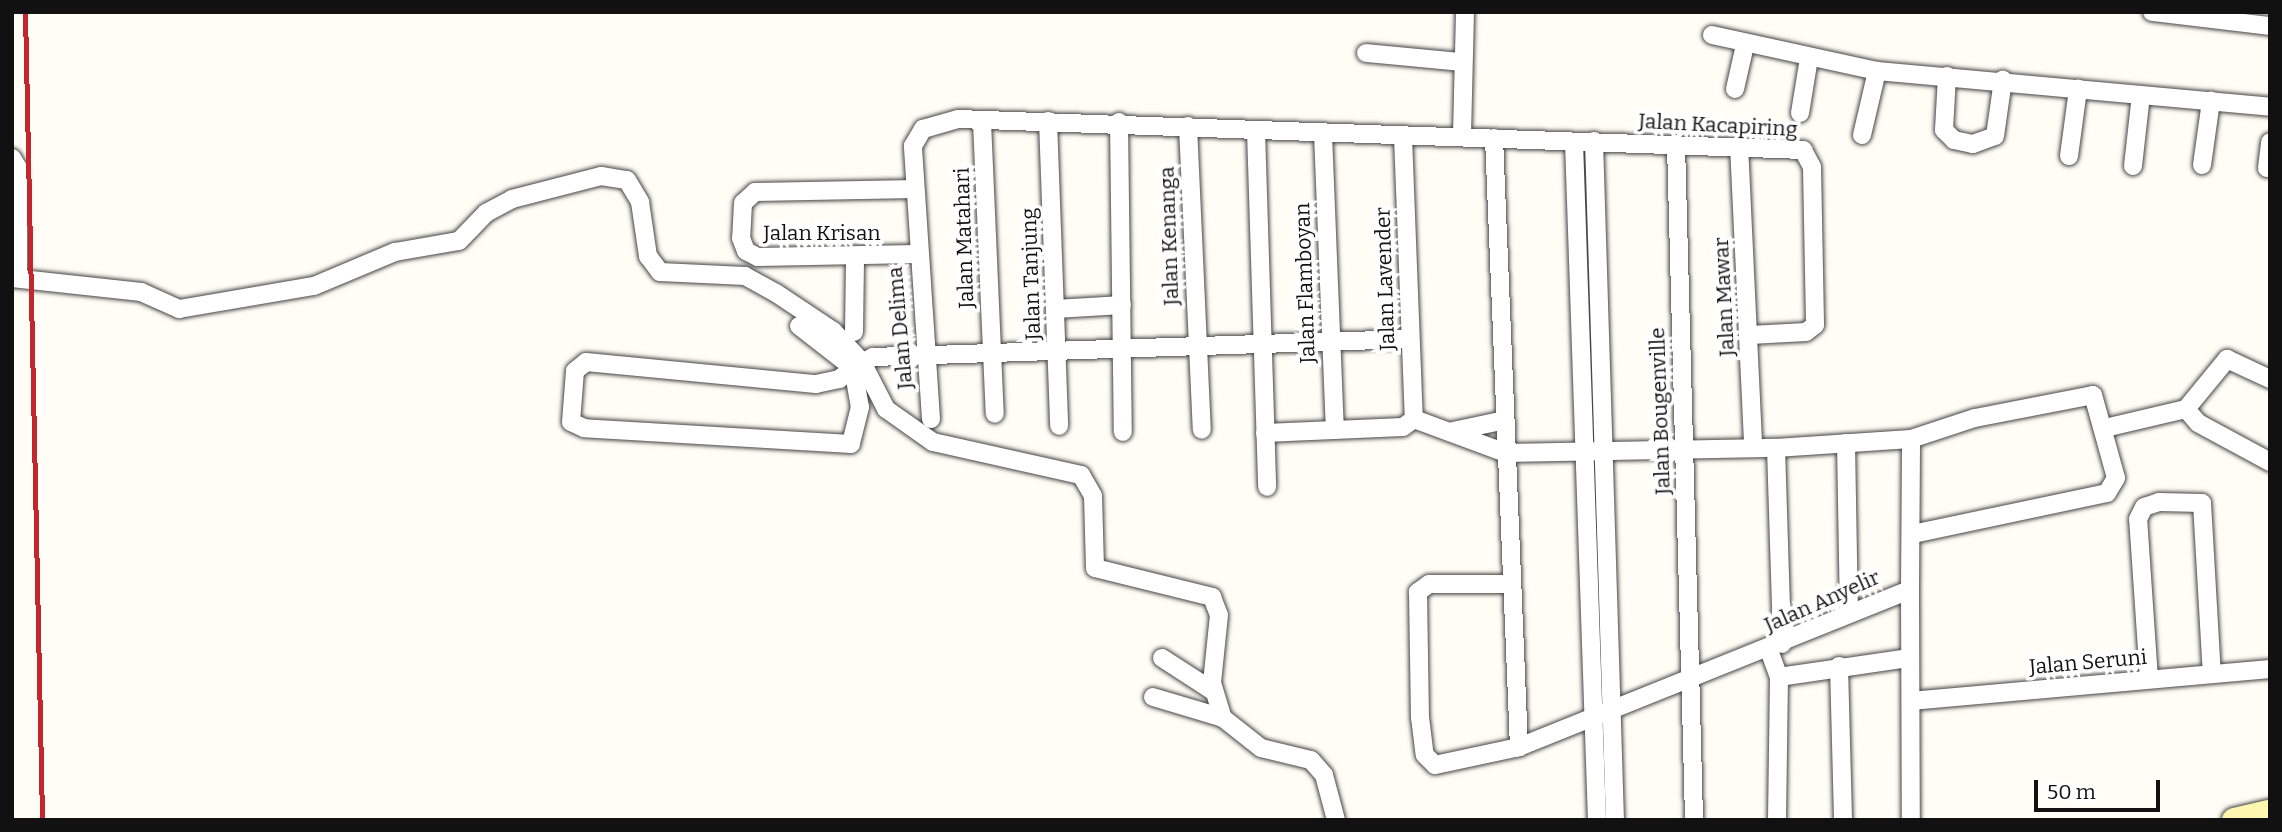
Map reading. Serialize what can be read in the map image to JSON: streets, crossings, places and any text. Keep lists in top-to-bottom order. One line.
{"streets":{"street":["Jalan Kacapiring","Jalan Krisan","Jalan Kenanga","Jalan Matahari","Jalan Tanjung","Jalan Lavender","Jalan Flamboyan","Jalan Mawar","Jalan Delima","Jalan Bougenville","Jalan Anyelir","Jalan Seruni"]},"crossings":[["Jalan Kacapiring","Jalan Lavender"],["Jalan Kacapiring","Jalan Flamboyan"],["Jalan Kacapiring","Jalan Mawar"],["Jalan Kacapiring","Jalan Delima"],["Jalan Kacapiring","Jalan Bougenville"],["Jalan Krisan","Jalan Delima"],["Jalan Kenanga","Jalan Delima"],["Jalan Matahari","Jalan Delima"],["Jalan Tanjung","Jalan Delima"],["Jalan Bougenville","Jalan Anyelir"]],"scale_bar":"50 m"}
